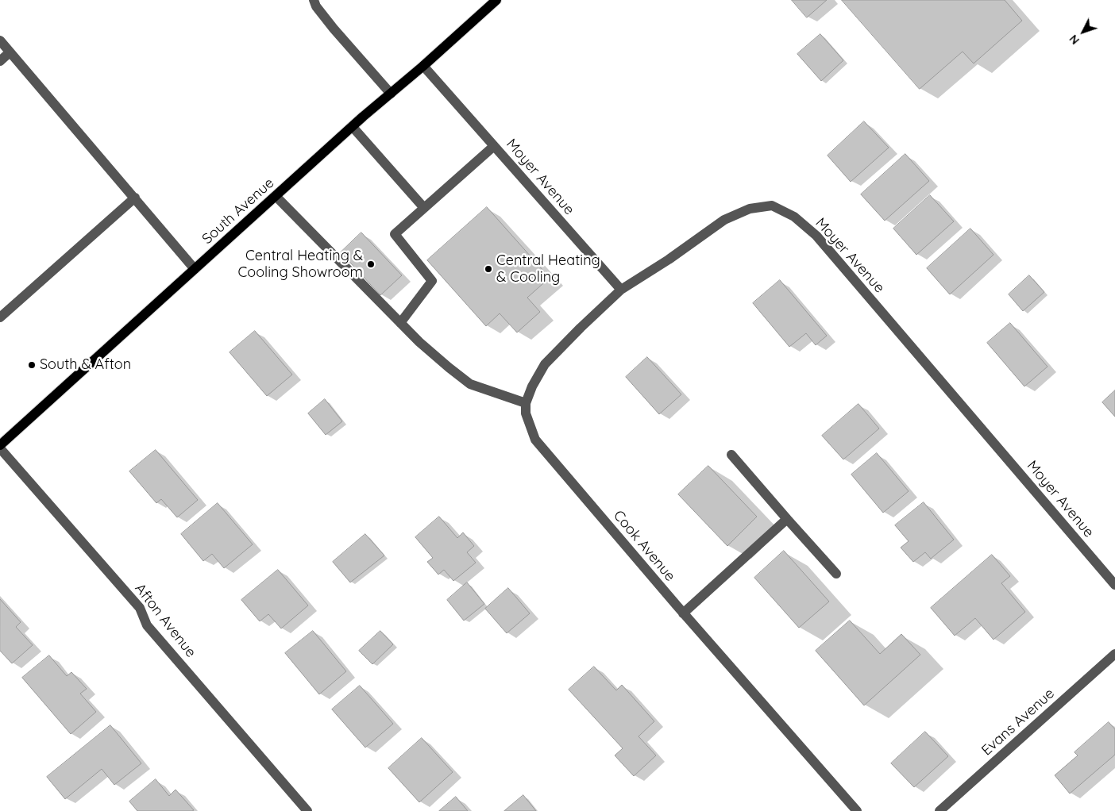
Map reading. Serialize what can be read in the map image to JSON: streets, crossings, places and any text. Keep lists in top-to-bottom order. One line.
{"streets":{"main road":["South Avenue"],"street":["Moyer Avenue","Cook Avenue","Afton Avenue","Evans Avenue"]},"crossings":[["Moyer Avenue","South Avenue"]],"places":["Central Heating & Cooling Showroom","Central Heating & Cooling","South & Afton"],"north":"bottom left"}
